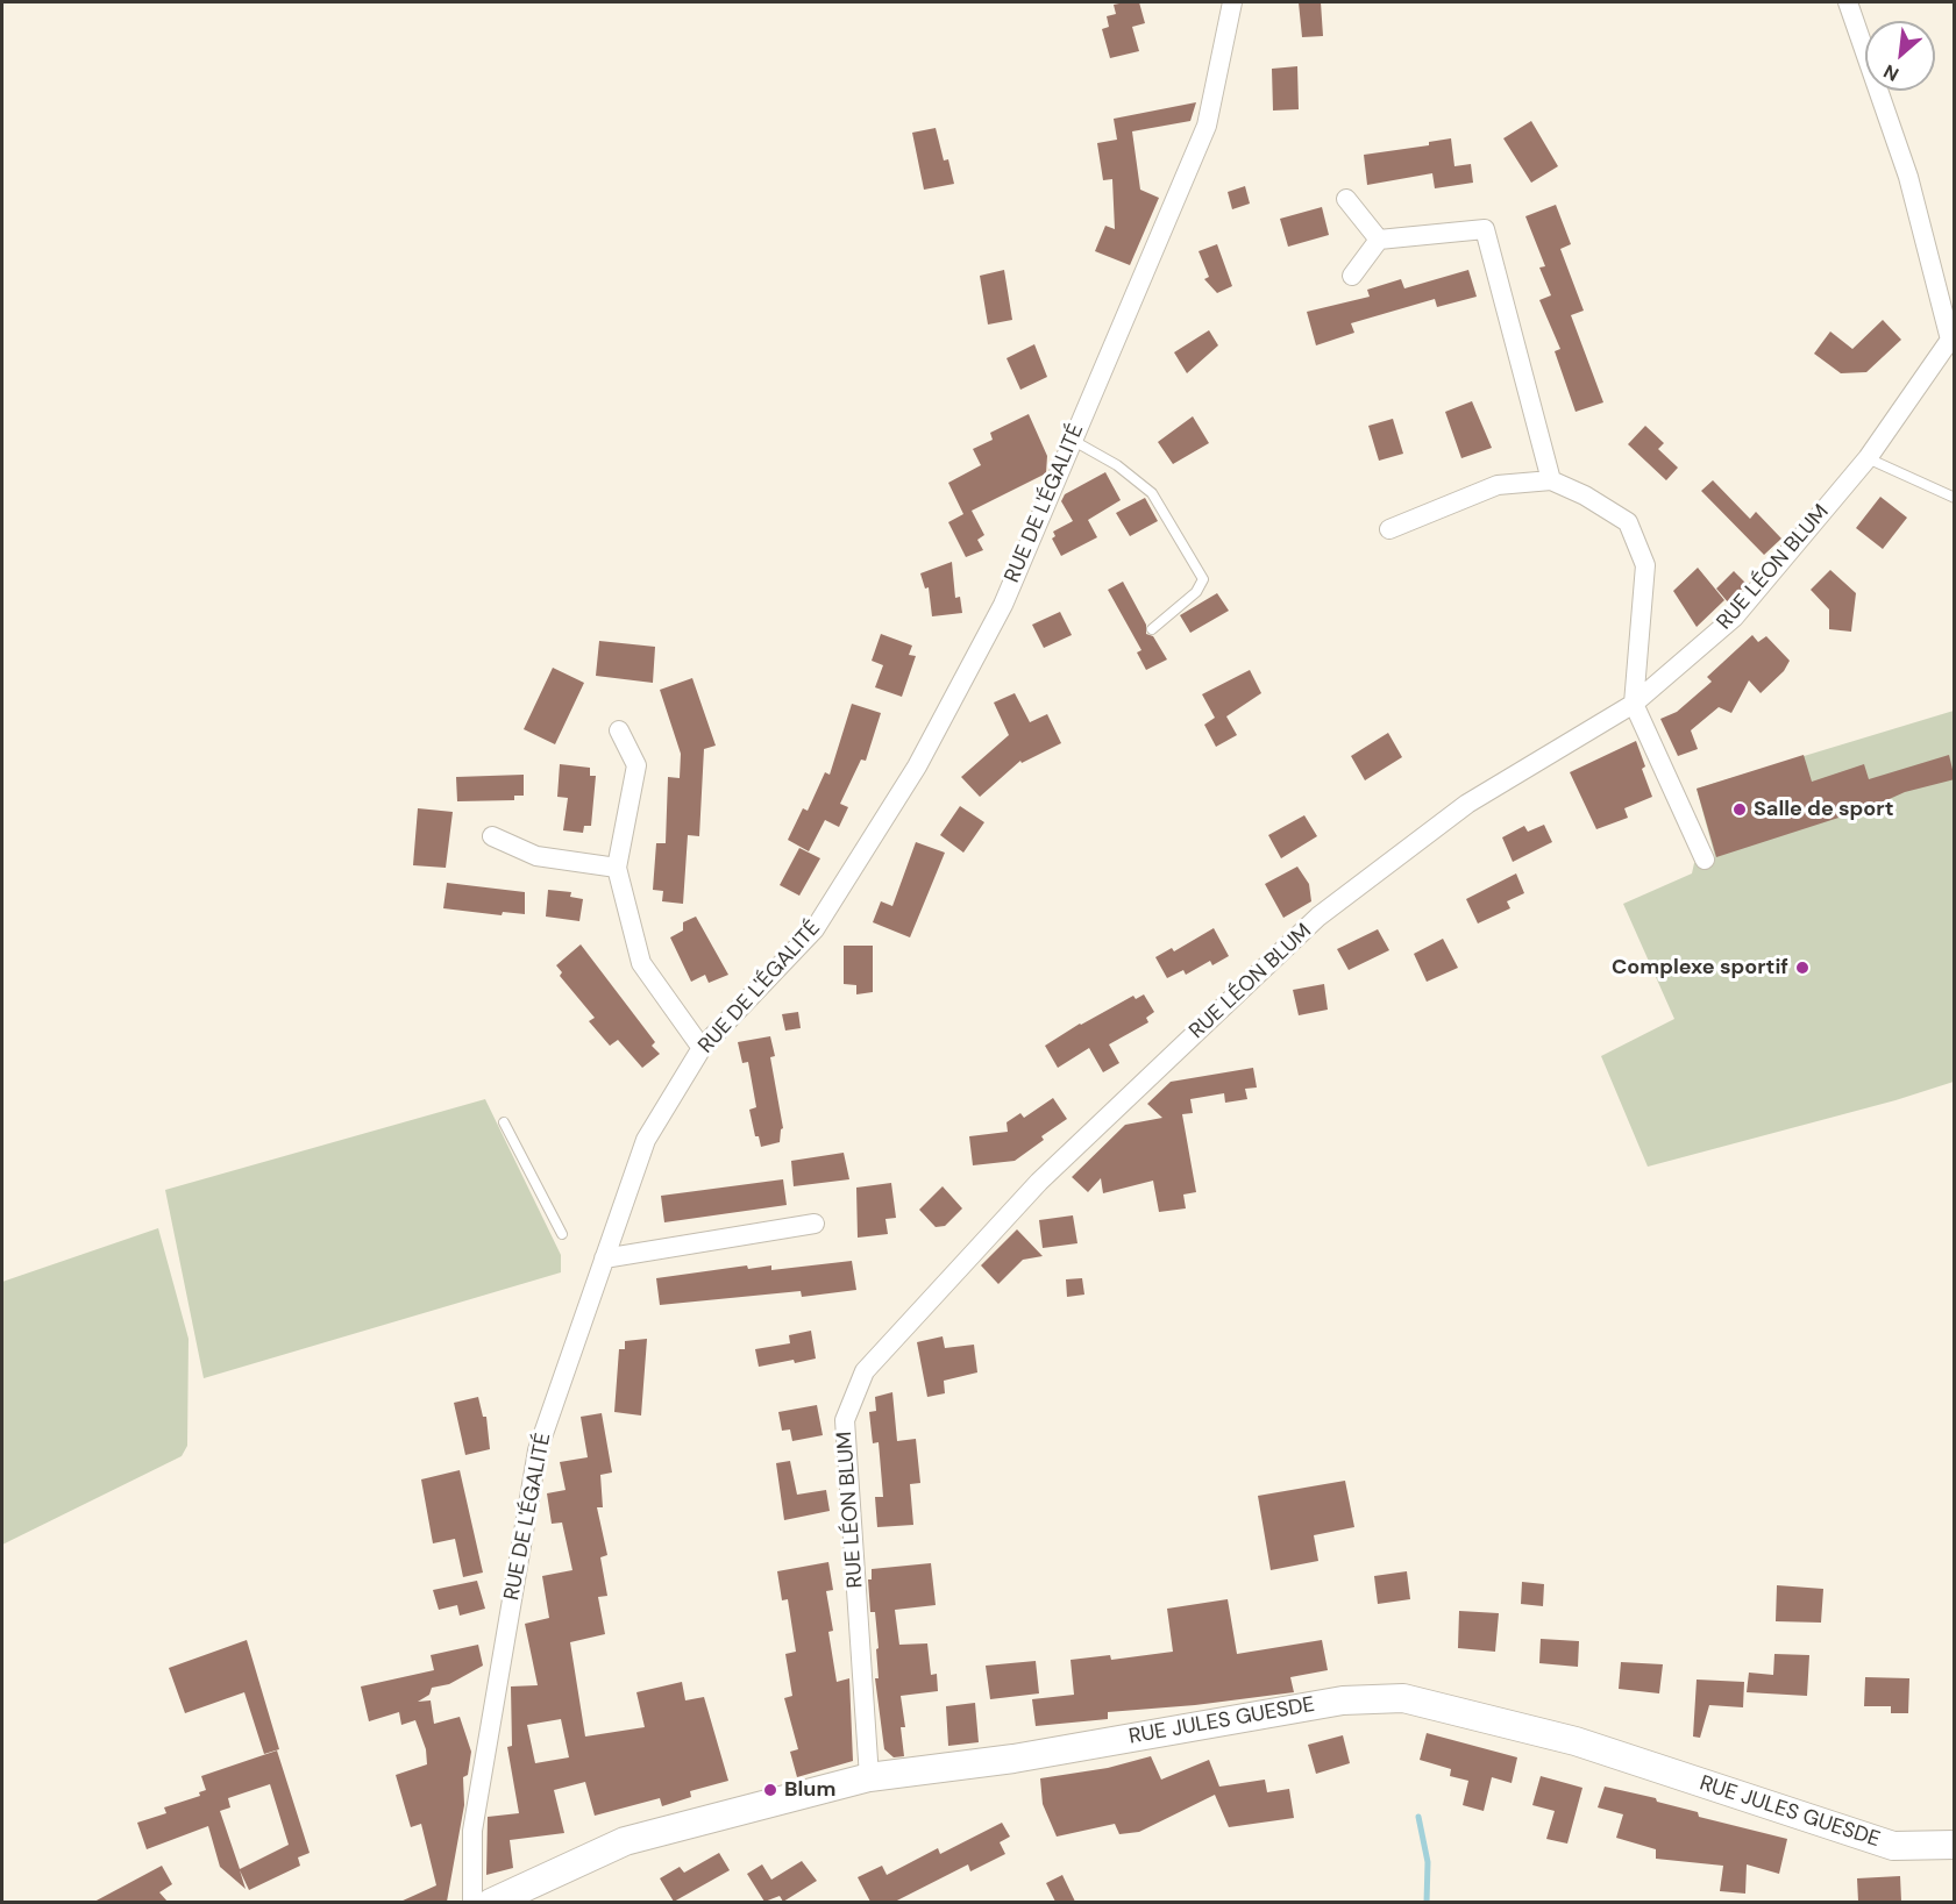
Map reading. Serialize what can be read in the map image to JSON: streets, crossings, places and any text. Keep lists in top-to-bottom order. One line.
{"streets":{"street":["RUE DE L'ÉGALITÉ","RUE LÉON BLUM","RUE JULES GUESDE"]},"crossings":[["RUE LÉON BLUM","RUE JULES GUESDE"]],"places":["Salle de sport","Complexe sportif","Blum"],"north":"bottom left"}
